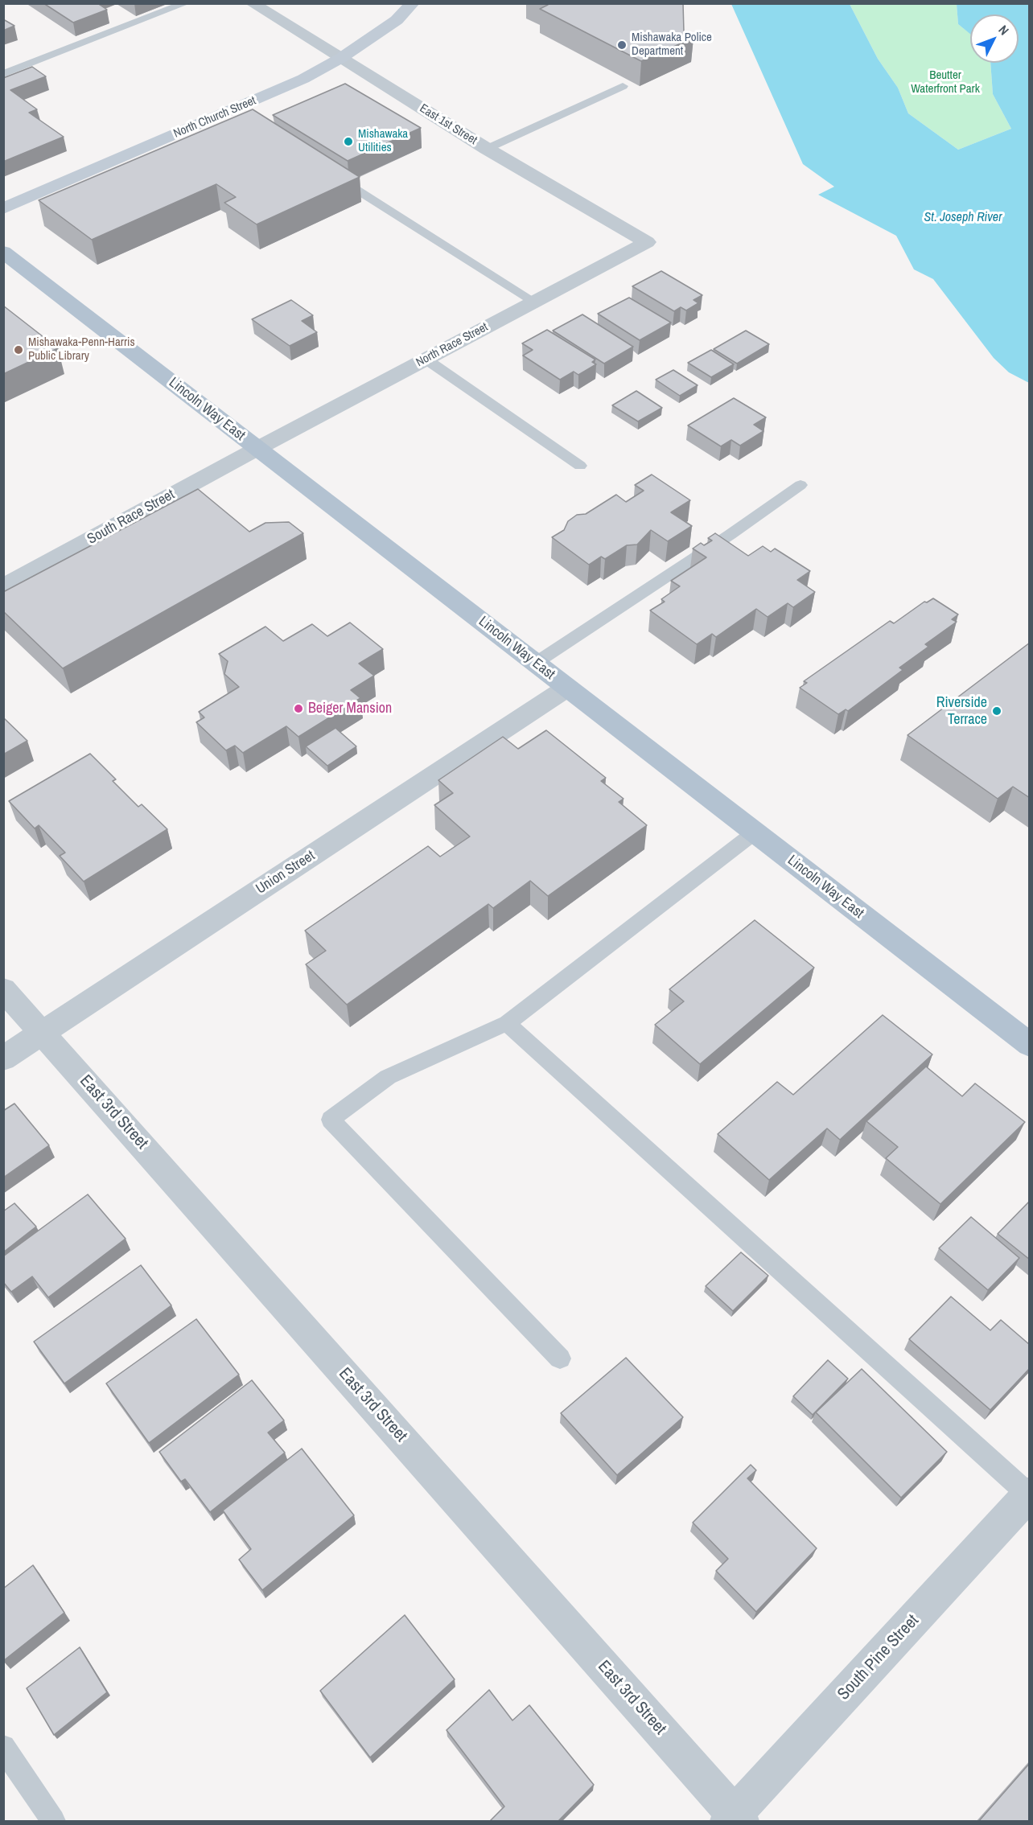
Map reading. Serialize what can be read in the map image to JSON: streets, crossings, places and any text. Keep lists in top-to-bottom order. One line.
{"streets":{"main road":["North Church Street","Lincoln Way East"],"street":["East 1st Street","North Race Street","South Race Street","Union Street","East 3rd Street","South Pine Street"]},"crossings":[["North Church Street","East 1st Street"],["East 1st Street","North Race Street"],["North Race Street","Lincoln Way East"],["North Race Street","South Race Street"],["Lincoln Way East","South Race Street"],["Lincoln Way East","Union Street"],["Union Street","East 3rd Street"],["East 3rd Street","South Pine Street"]],"water":["St. Joseph River"],"parks":["Beutter Waterfront Park"],"places":["Mishawaka Police Department","Mishawaka Utilities","Mishawaka-Penn-Harris Public Library","Beiger Mansion","Riverside Terrace"],"north":"top right"}
